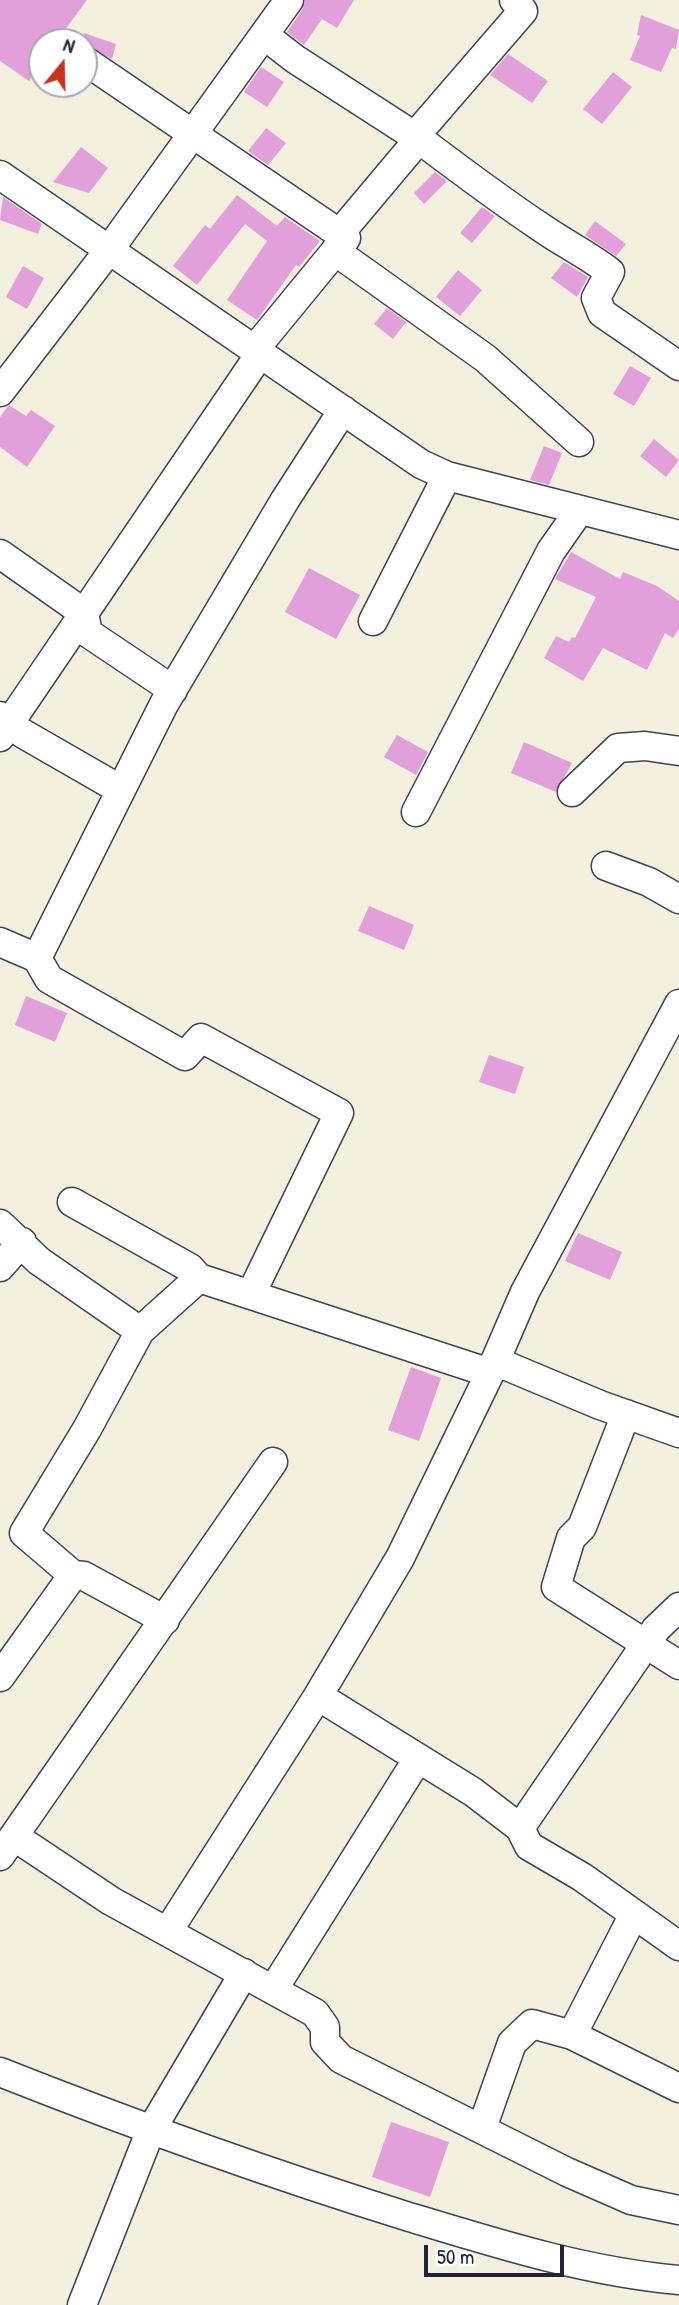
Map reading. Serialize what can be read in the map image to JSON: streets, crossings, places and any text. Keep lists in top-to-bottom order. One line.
{"scale_bar":"50 m","north":"top"}
